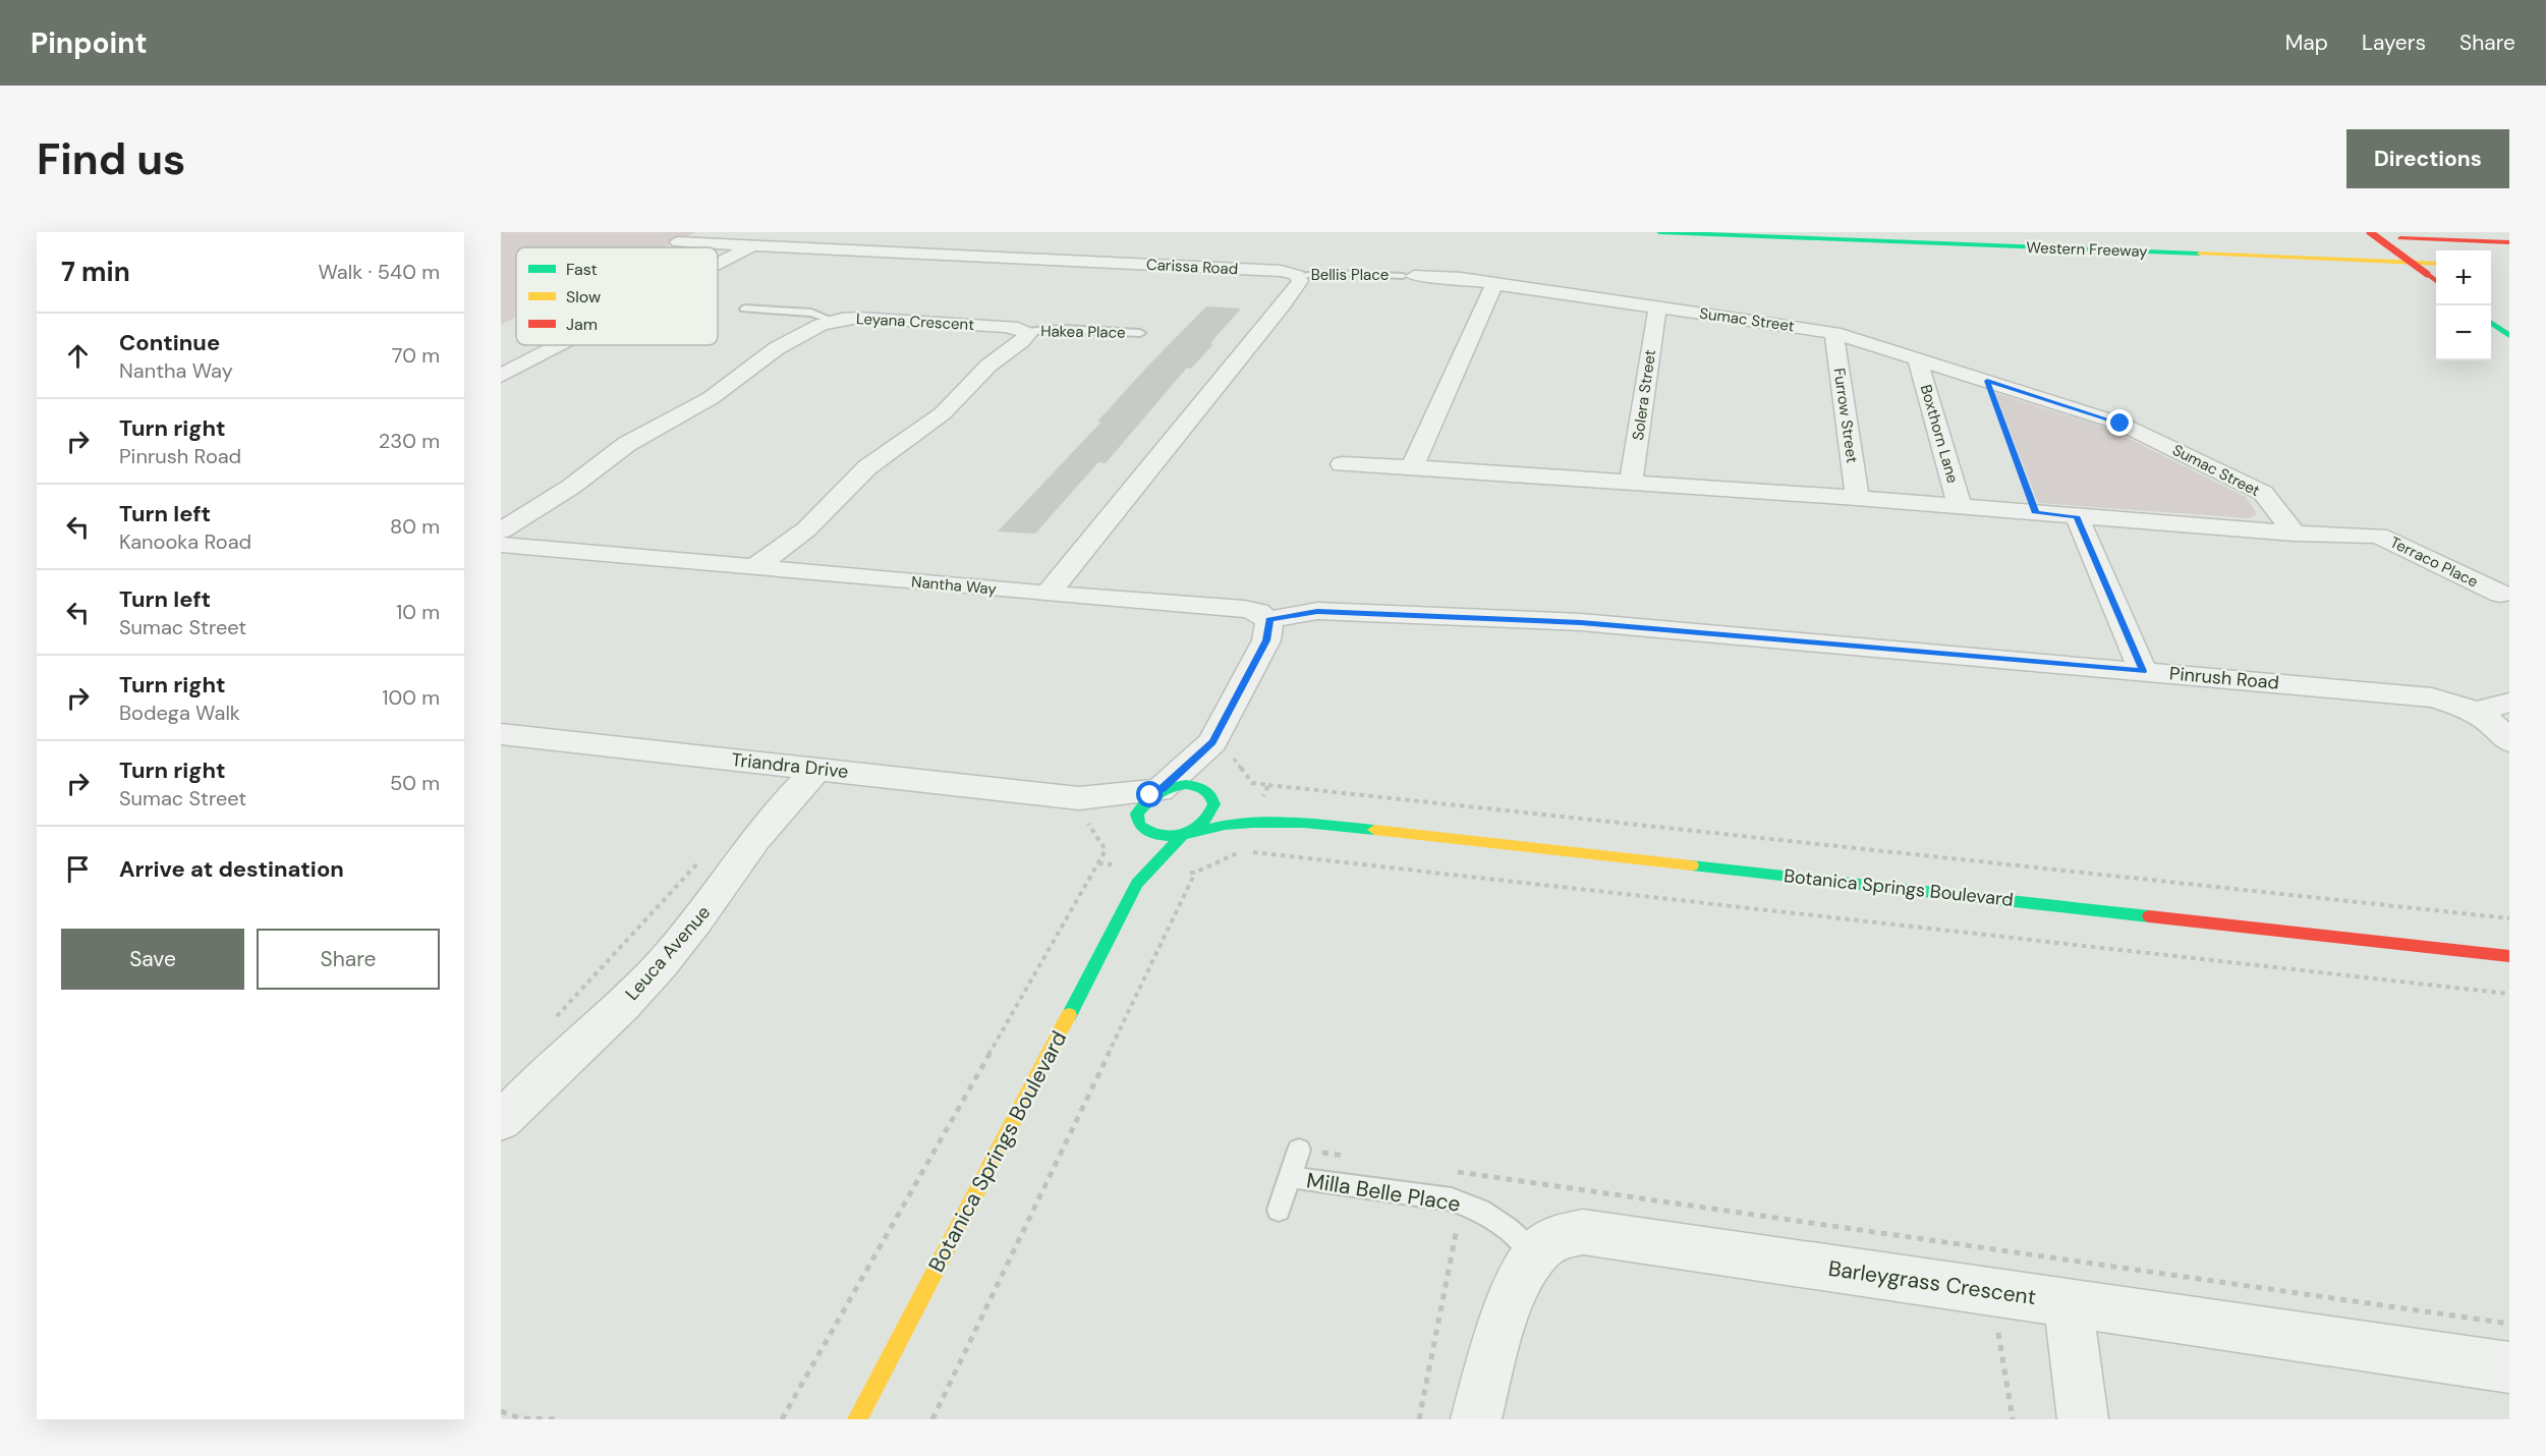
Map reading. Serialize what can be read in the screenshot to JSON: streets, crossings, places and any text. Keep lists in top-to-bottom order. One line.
{"streets":{"main road":["Western Freeway","Botanica Springs Boulevard"],"street":["Carissa Road","Sumac Street","Leyana Crescent","Solera Street","Furrow Street","Boxthorn Lane","Terraco Place","Nantha Way","Pinrush Road","Triandra Drive","Leuca Avenue","Barleygrass Crescent"],"lane":["Bellis Place","Hakea Place","Milla Belle Place"]},"crossings":[["Carissa Road","Bellis Place"],["Bellis Place","Sumac Street"],["Sumac Street","Solera Street"],["Sumac Street","Furrow Street"],["Sumac Street","Boxthorn Lane"],["Sumac Street","Terraco Place"],["Leyana Crescent","Hakea Place"],["Nantha Way","Pinrush Road"],["Triandra Drive","Botanica Springs Boulevard"],["Triandra Drive","Leuca Avenue"],["Milla Belle Place","Barleygrass Crescent"]],"legend":["Fast","Slow","Jam"],"page":{"header":"Pinpoint","nav":["Map","Layers","Share"],"buttons":["Directions",["Save","Share"]],"title":"Find us","heading":["7 min","Walk · 540 m"],"map_buttons":["+","−"],"list":[["Continue","Nantha Way","70 m"],["Turn right","Pinrush Road","230 m"],["Turn left","Kanooka Road","80 m"],["Turn left","Sumac Street","10 m"],["Turn right","Bodega Walk","100 m"],["Turn right","Sumac Street","50 m"],"Arrive at destination"]}}
